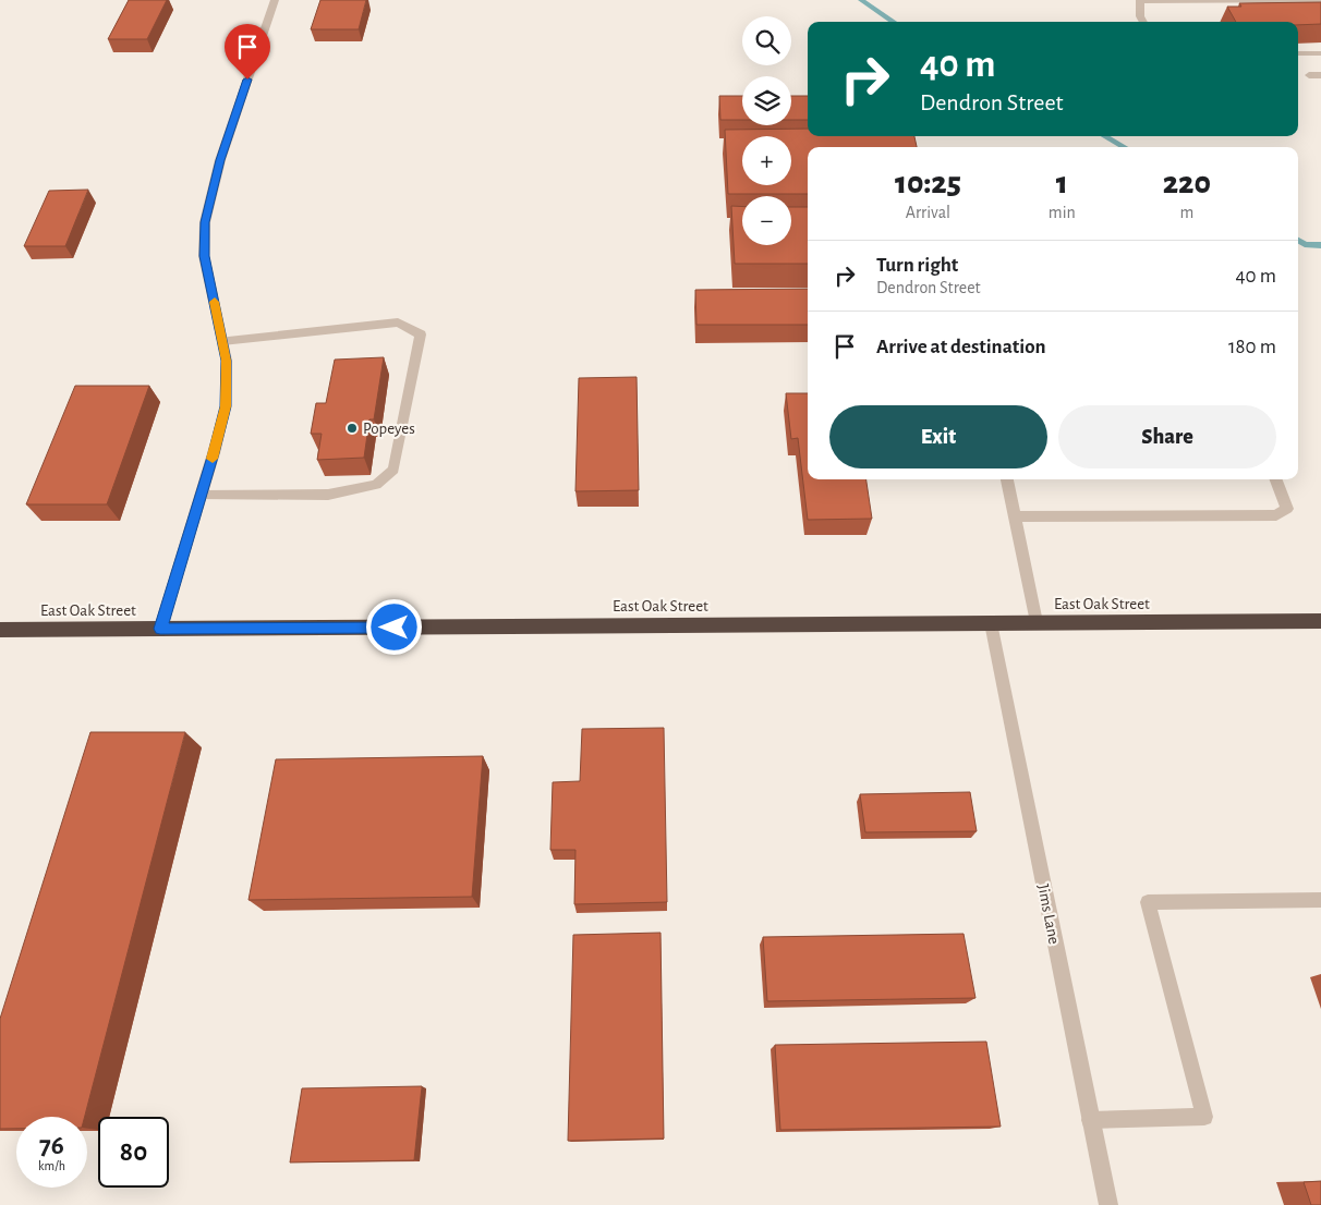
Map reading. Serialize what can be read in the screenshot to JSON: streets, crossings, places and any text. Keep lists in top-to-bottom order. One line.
{"streets":{"highway":["East Oak Street"],"street":["Jims Lane"]},"crossings":[["East Oak Street","Jims Lane"]],"places":["Popeyes"],"page":{"map_buttons":["+","−"],"turn":["40 m","Dendron Street"],"eta":["10:25","Arrival","1","min","220","m"],"list":[{"name":"Turn right","note":"Dendron Street","value":"40 m"},{"name":"Arrive at destination","value":"180 m"}],"buttons":["Exit","Share"],"speed":"76 km/h","limit":"80"}}
